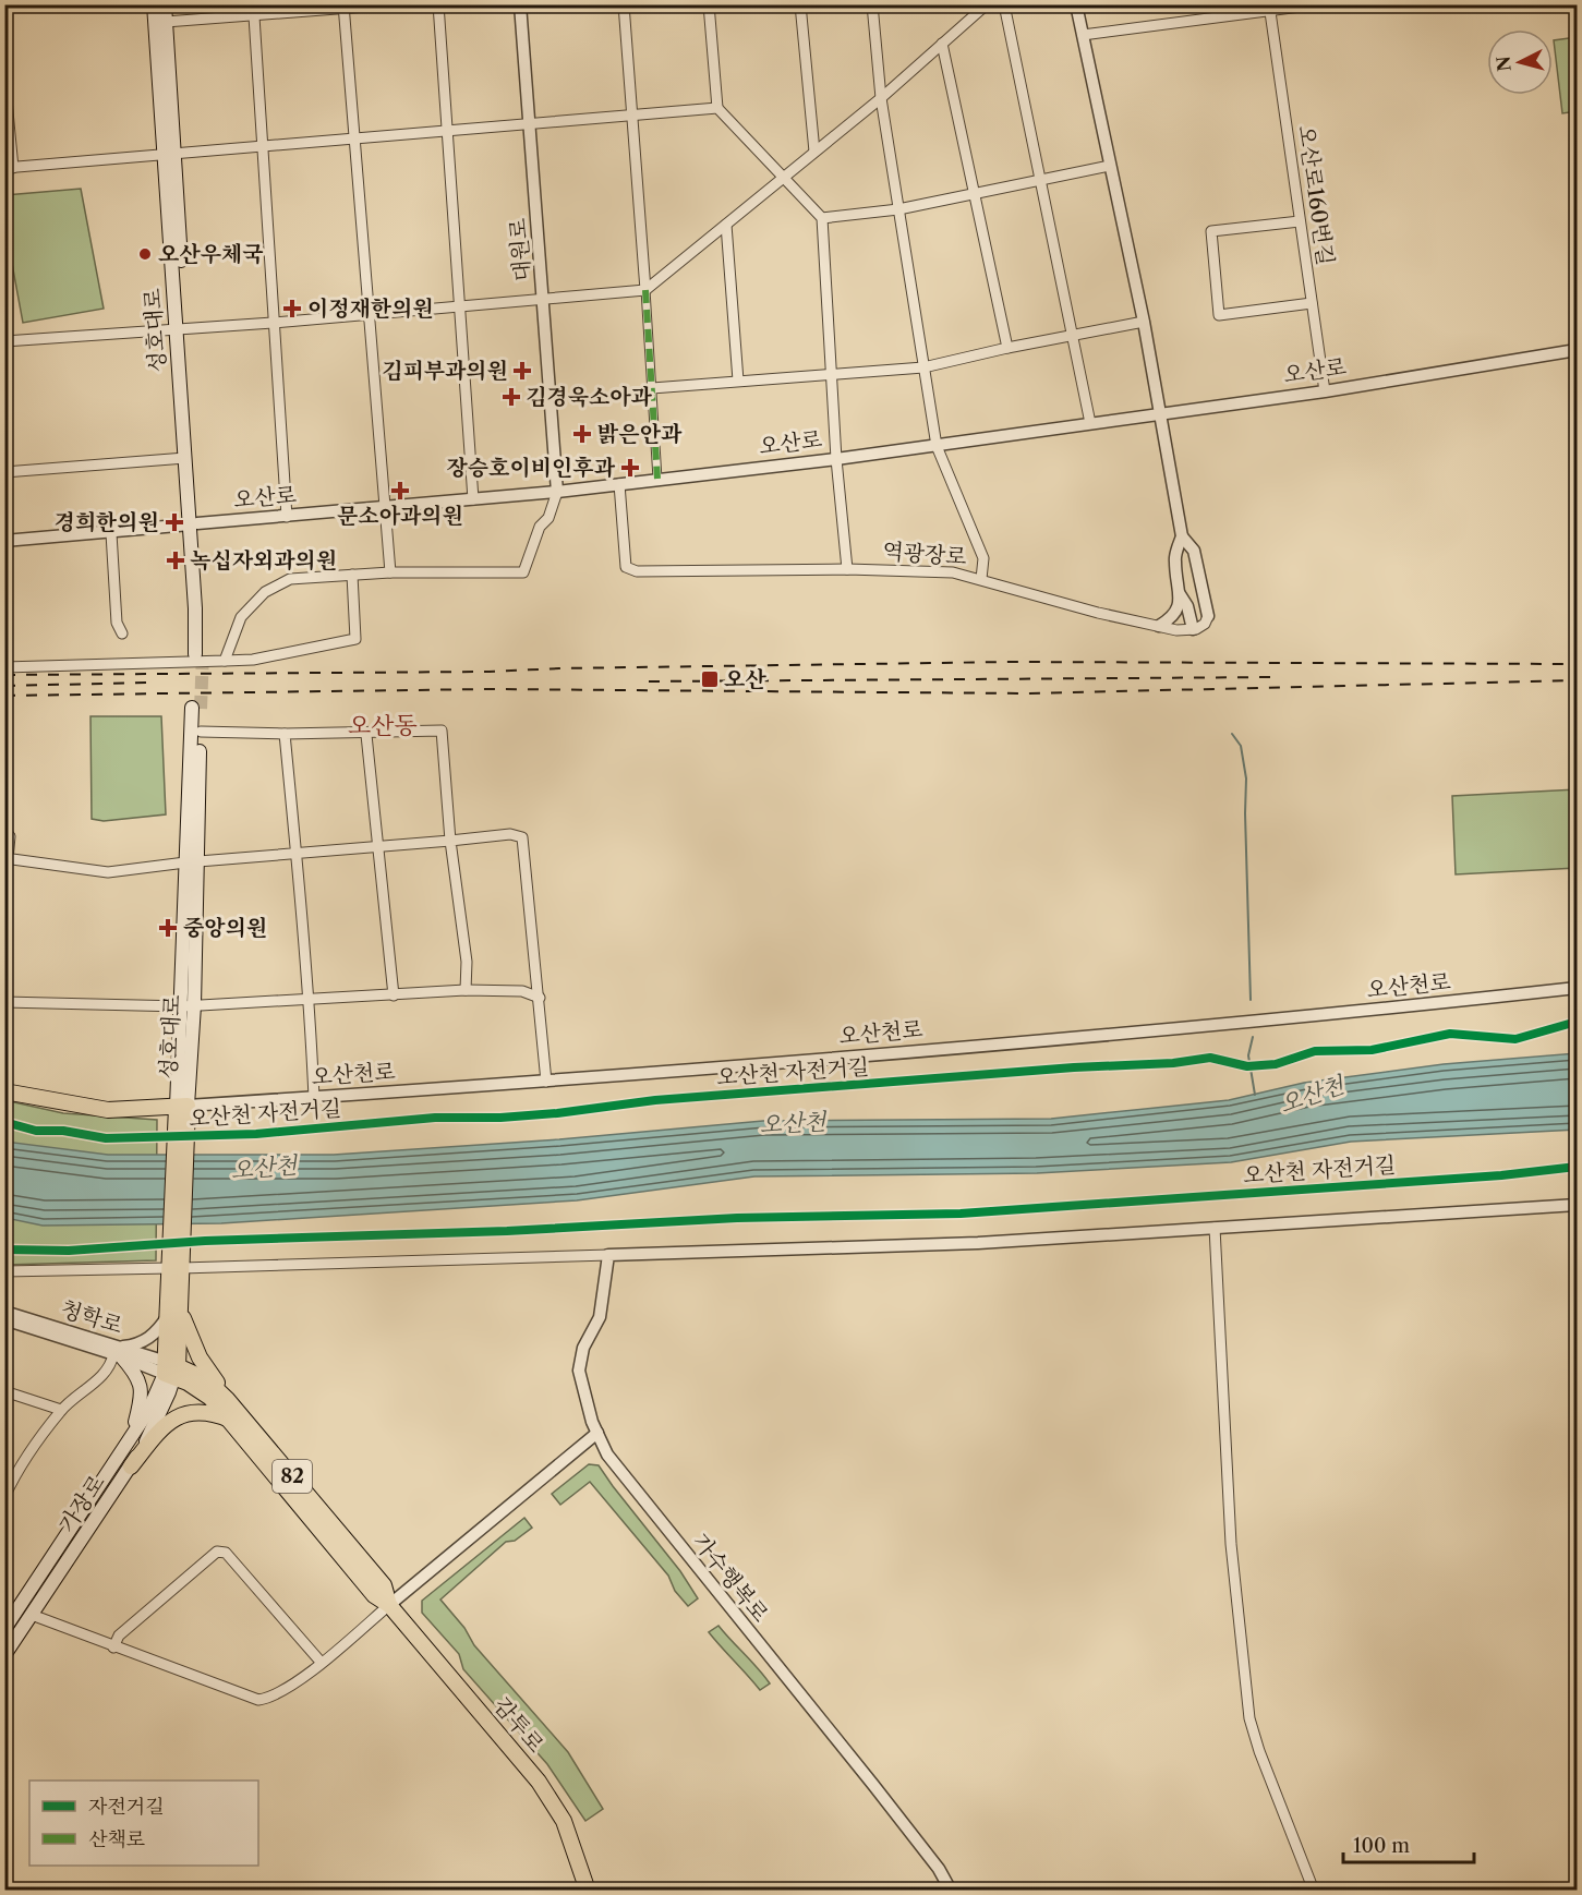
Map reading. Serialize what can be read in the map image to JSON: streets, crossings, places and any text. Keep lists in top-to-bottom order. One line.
{"streets":{"main road":["성호대로","오산천로","82","가장로","감투로"],"street":["오산로160번길","대원로","오산로","역광장로","청학로","가수행복로"],"cycle path":["오산천 자전거길"]},"crossings":[["오산로160번길","오산로"],["대원로","오산로"],["성호대로","오산로"],["성호대로","오산천로"],["성호대로","청학로"],["성호대로","가장로"],["성호대로","감투로"],["오산로","역광장로"],["청학로","가장로"],["청학로","감투로"],["가장로","감투로"]],"districts":["오산동"],"water":["오산천"],"places":{"other":["오산우체국"],"health":["이정재한의원","김피부과의원","김경욱소아과","밝은안과","장승호이비인후과","문소아과의원","경희한의원","녹십자외과의원","중앙의원"],"transit":["오산"]},"legend":["자전거길","산책로"],"scale_bar":"100 m","north":"left"}
